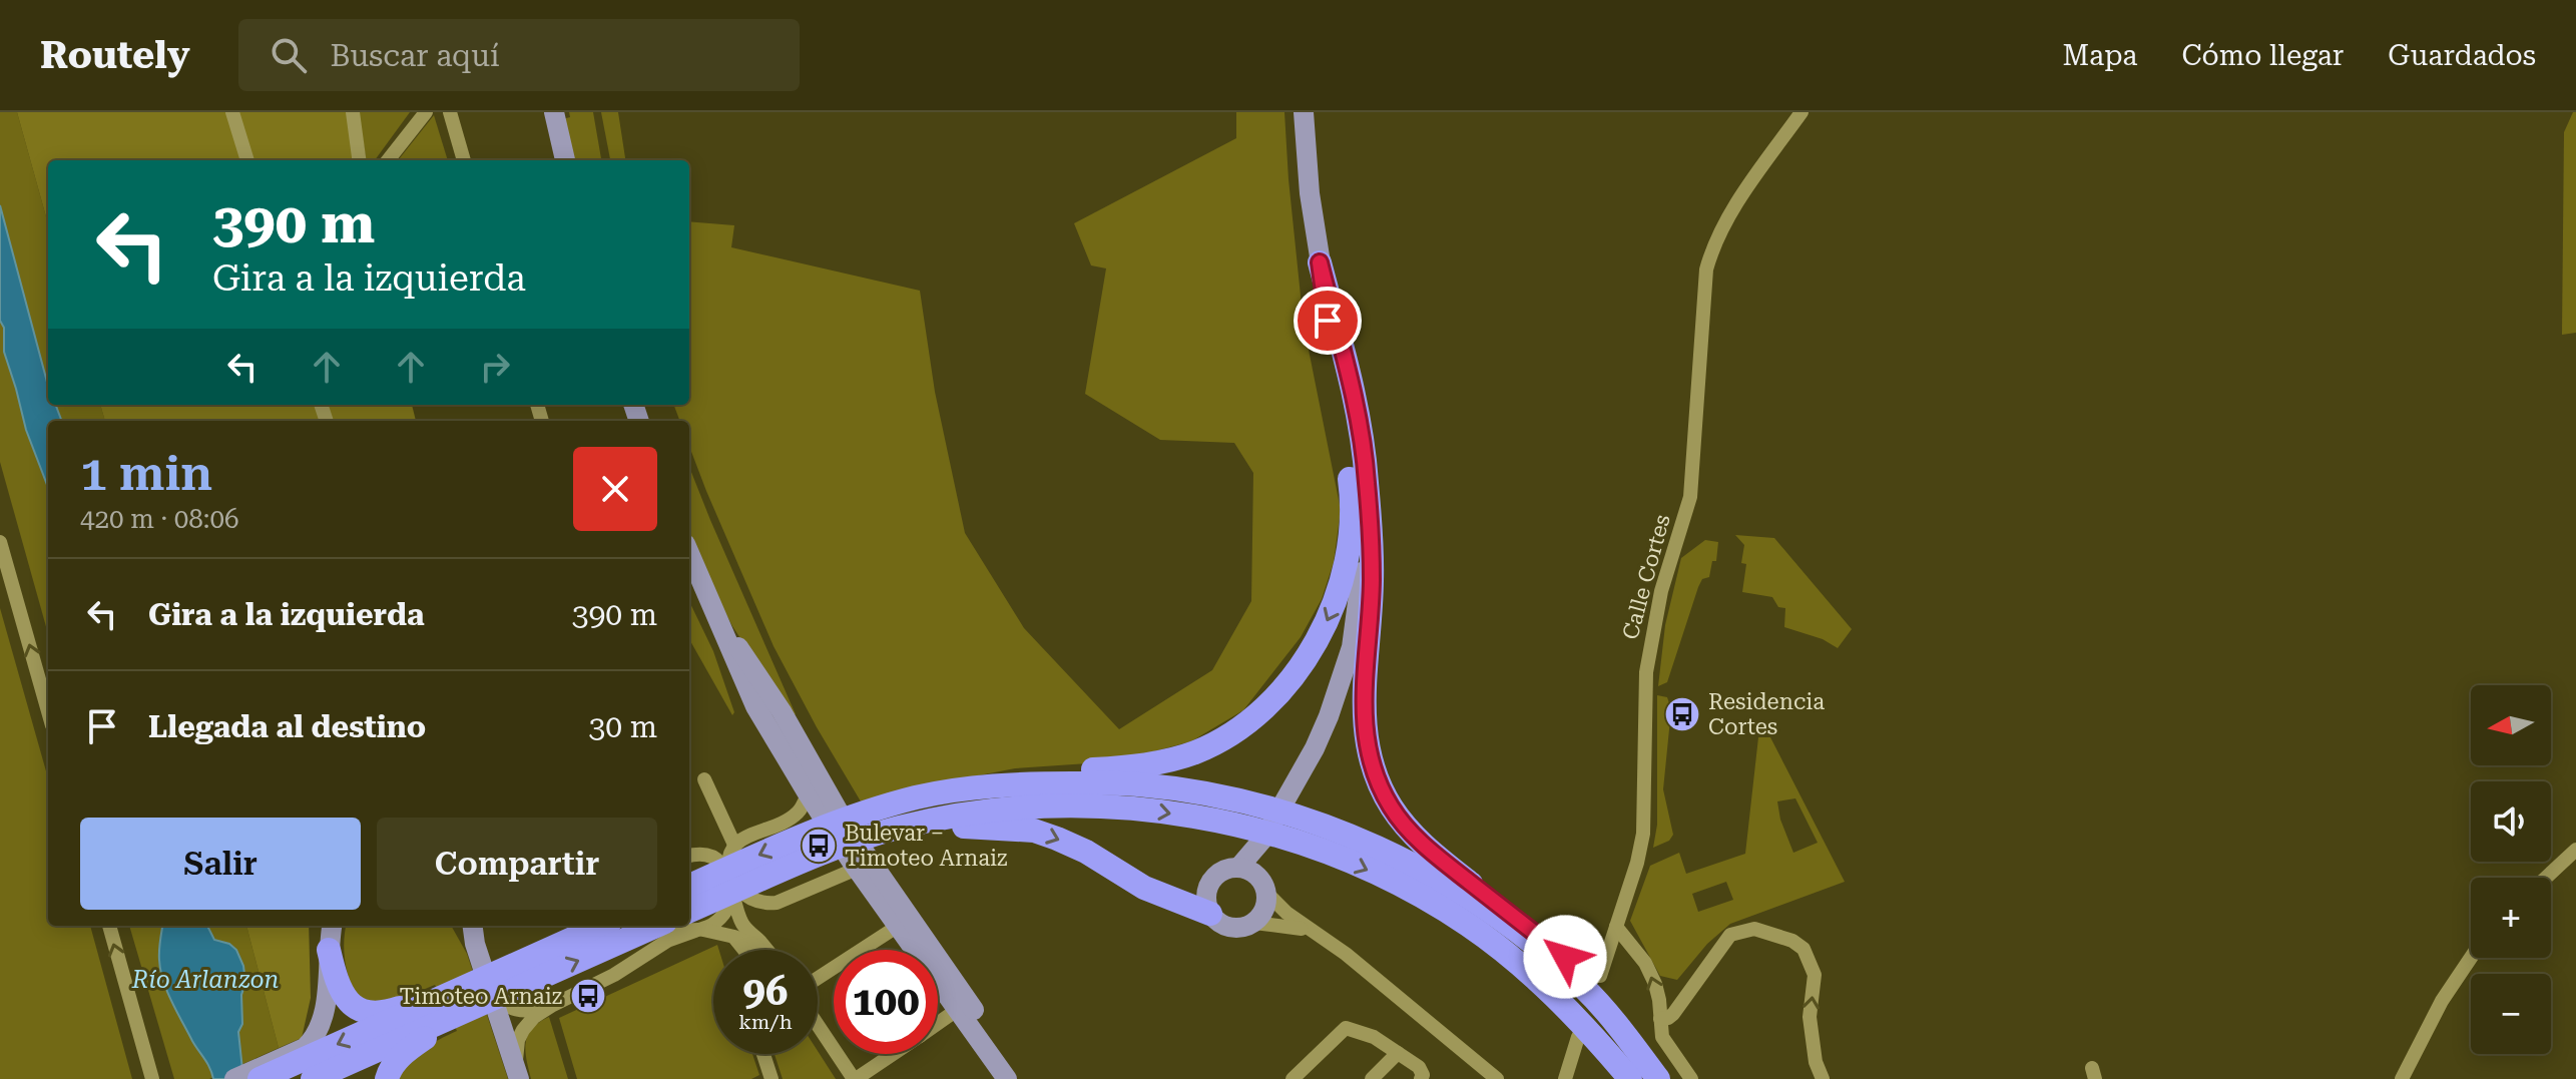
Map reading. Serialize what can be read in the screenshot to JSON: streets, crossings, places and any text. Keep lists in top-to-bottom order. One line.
{"streets":{"street":["Calle Cortes"]},"water":["Río Arlanzon"],"places":{"bus stop":["Residencia Cortes","Bulevar – Timoteo Arnaiz","Timoteo Arnaiz"]},"north":"left","page":{"header":"Routely","search":"Buscar aquí","nav":["Mapa","Cómo llegar","Guardados"],"turn":["390 m","Gira a la izquierda"],"heading":["1 min","420 m · 08:06"],"list":[{"name":"Gira a la izquierda","value":"390 m"},{"name":"Llegada al destino","value":"30 m"}],"map_buttons":["+","−"],"buttons":["Salir","Compartir"],"speed":"96 km/h","limit":"100"}}
